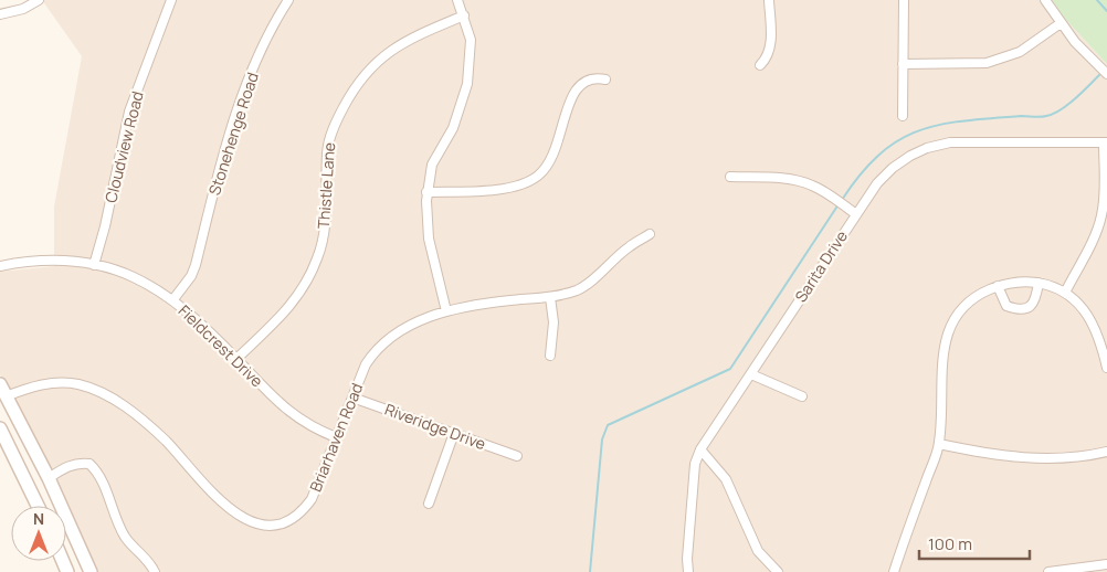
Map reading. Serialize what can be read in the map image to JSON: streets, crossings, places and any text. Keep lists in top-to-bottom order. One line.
{"streets":{"street":["Stonehenge Road","Cloudview Road","Thistle Lane","Sarita Drive","Fieldcrest Drive","Riveridge Drive","Briarhaven Road"]},"crossings":[["Stonehenge Road","Fieldcrest Drive"],["Cloudview Road","Fieldcrest Drive"],["Thistle Lane","Fieldcrest Drive"],["Fieldcrest Drive","Briarhaven Road"],["Riveridge Drive","Briarhaven Road"]],"scale_bar":"100 m","north":"top"}
